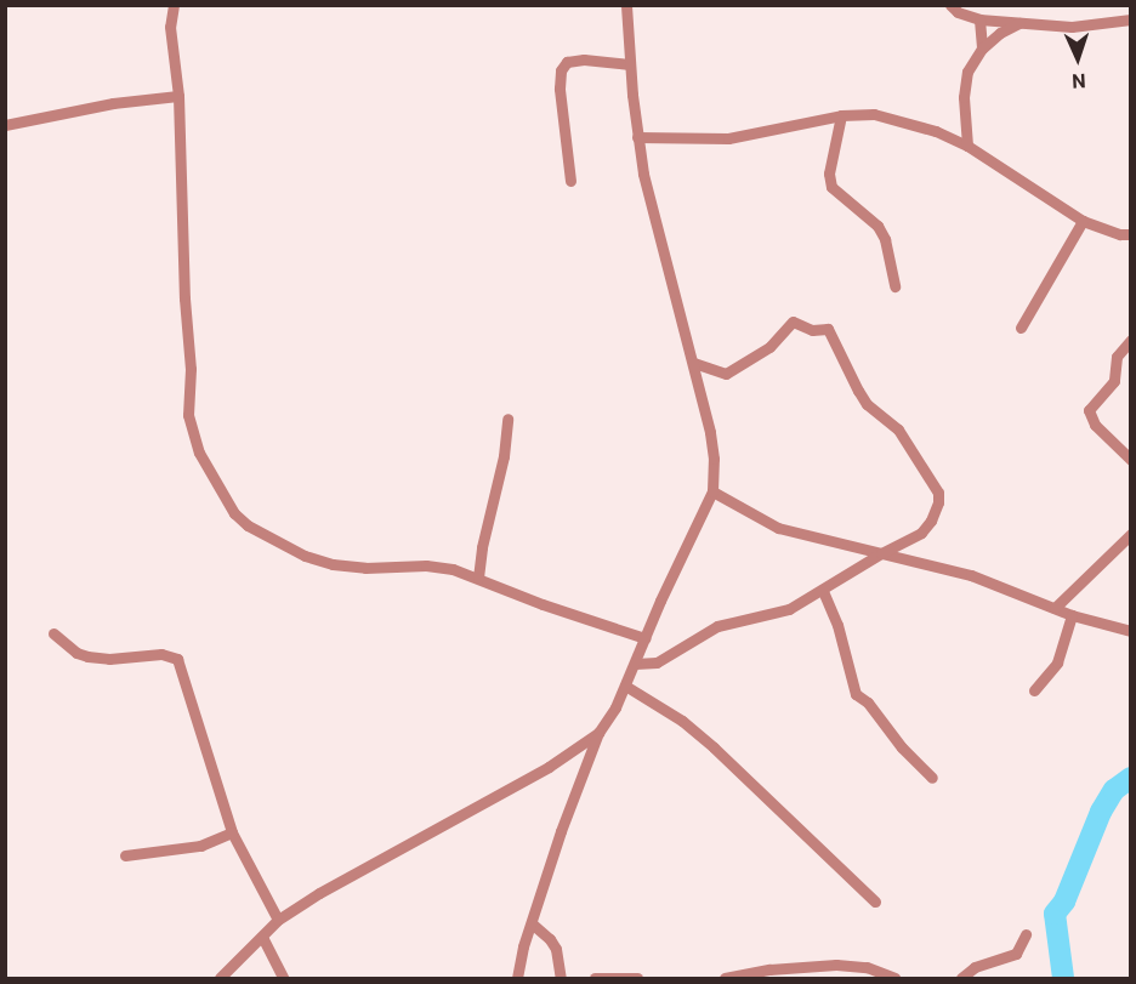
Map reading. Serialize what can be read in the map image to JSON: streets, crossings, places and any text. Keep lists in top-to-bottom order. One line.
{"north":"bottom"}
